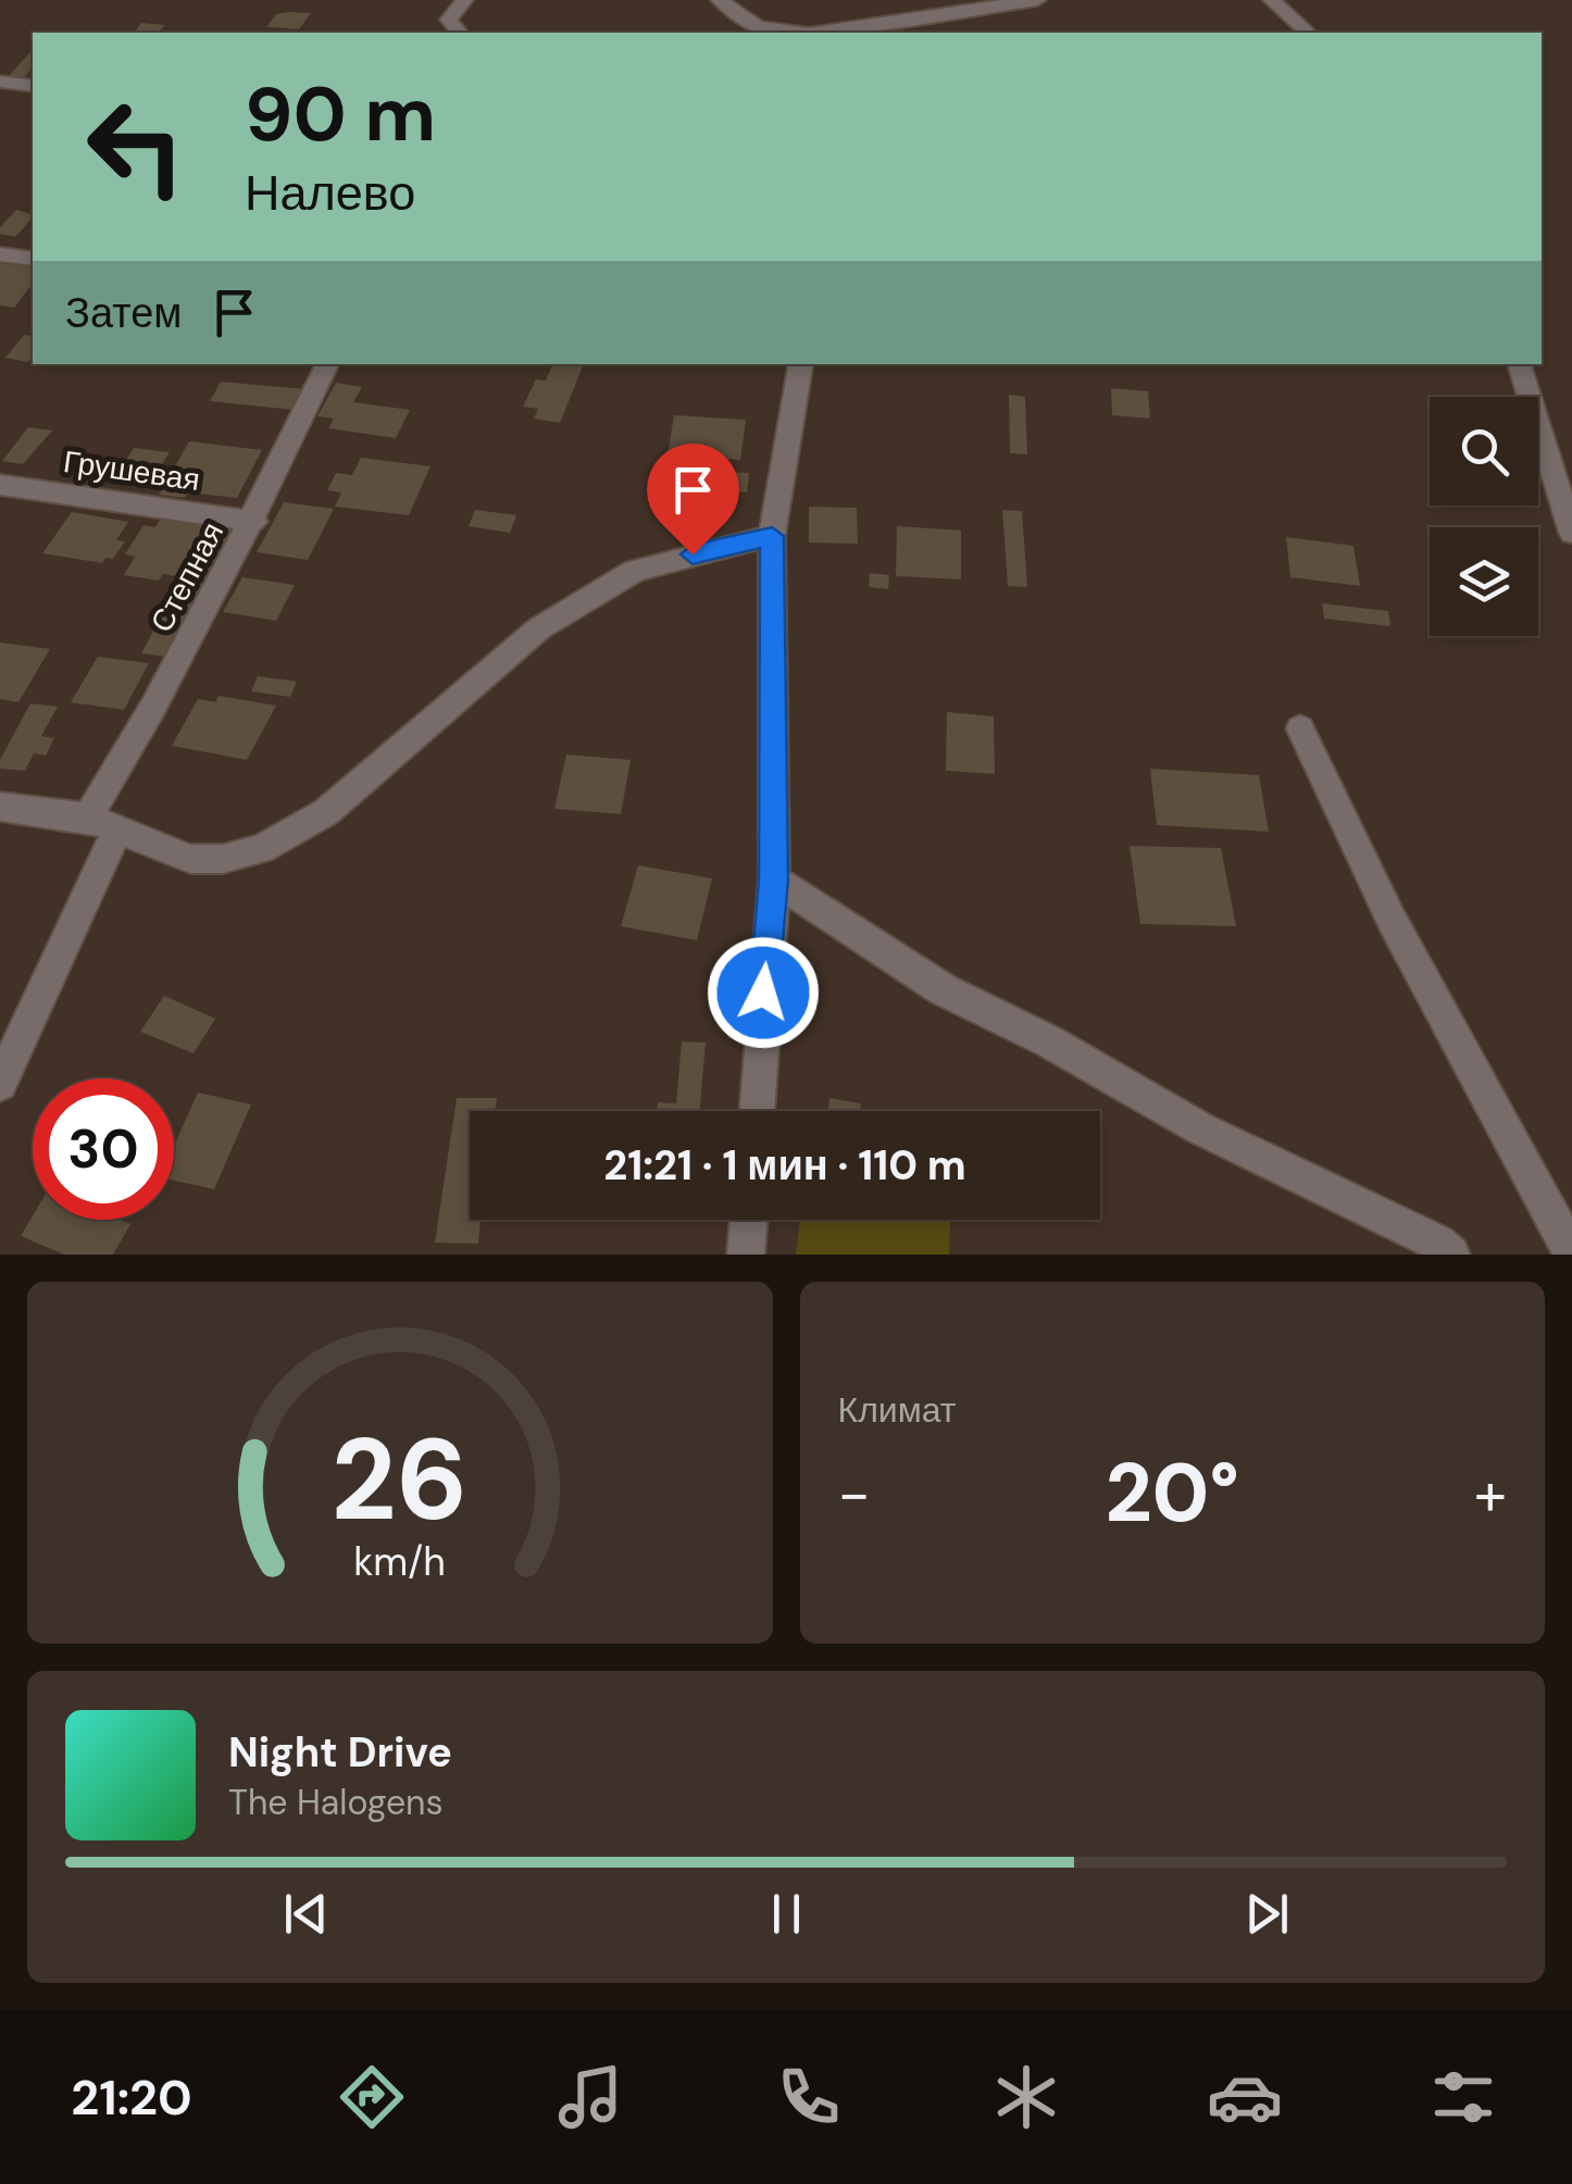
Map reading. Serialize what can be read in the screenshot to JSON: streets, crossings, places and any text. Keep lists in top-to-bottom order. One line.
{"streets":{"street":["Грушевая","Степная"]},"crossings":[["Грушевая","Степная"]],"page":{"turn":["90 m","Налево"],"then":"Затем","limit":"30","trip":"21:21 · 1 мин · 110 m","tile":"Климат","heat":["−","20°","+"],"song":["Night Drive","The Halogens"],"tabs":"21:20","gauge":["26","km/h"]}}
